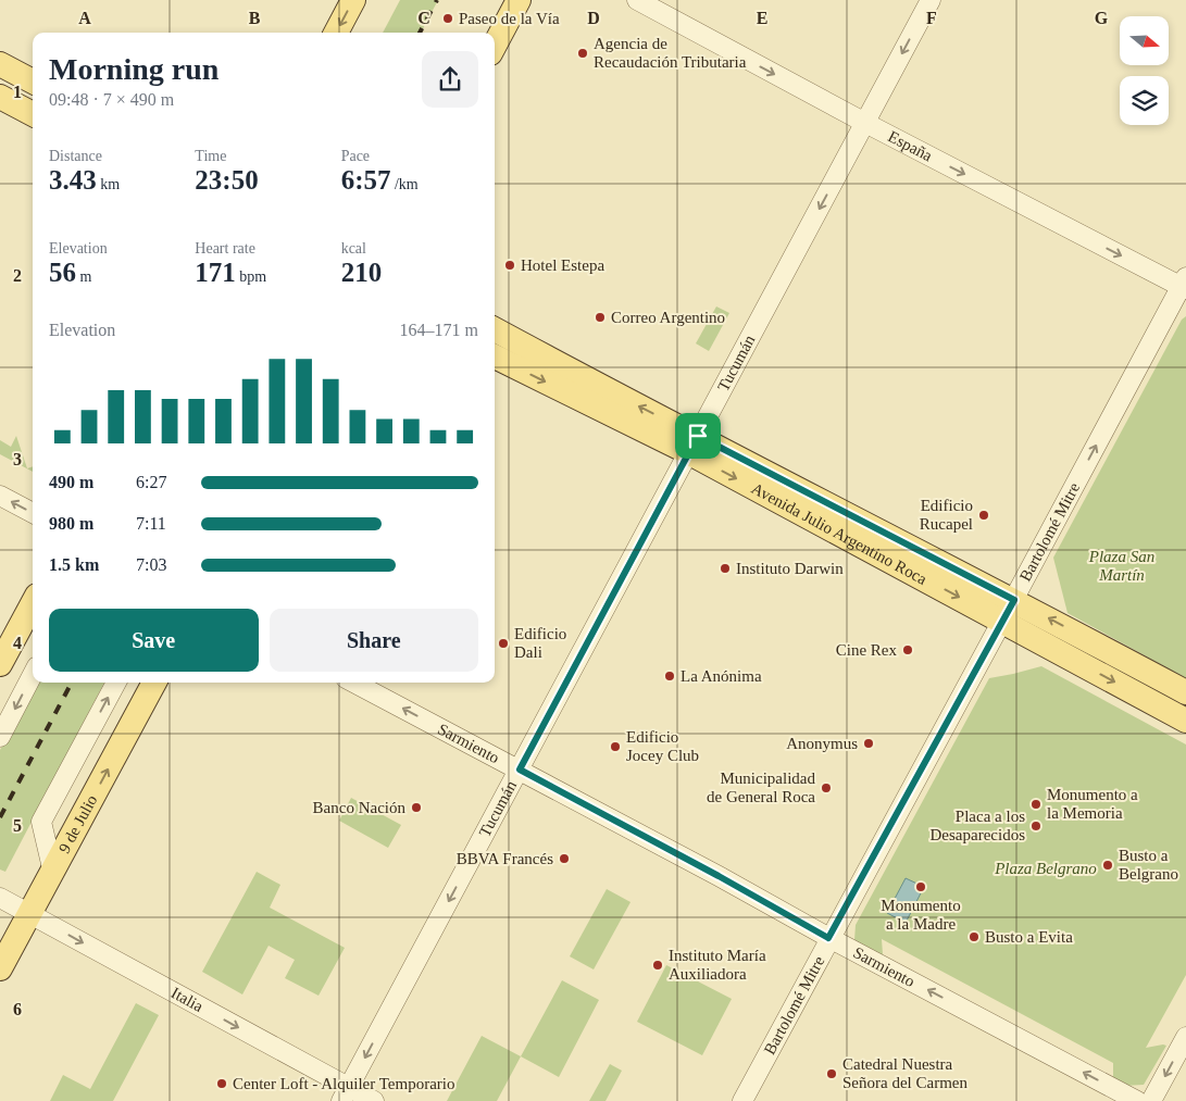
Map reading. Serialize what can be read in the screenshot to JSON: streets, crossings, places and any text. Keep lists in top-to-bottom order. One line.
{"streets":{"main road":["Avenida Julio Argentino Roca","9 de Julio"],"street":["España","Tucumán","Bartolomé Mitre","Sarmiento","Italia"]},"crossings":[["España","Tucumán"],["España","Bartolomé Mitre"],["Tucumán","Avenida Julio Argentino Roca"],["Tucumán","Sarmiento"],["Tucumán","Italia"],["Bartolomé Mitre","Avenida Julio Argentino Roca"],["Bartolomé Mitre","Sarmiento"],["9 de Julio","Italia"]],"one_way":["España","Tucumán","Bartolomé Mitre","Sarmiento","9 de Julio","Italia"],"parks":["Plaza San Martín","Plaza Belgrano"],"places":["Paseo de la Vía","Agencia de Recaudación Tributaria","Hotel Estepa","Correo Argentino","Edificio Rucapel","Instituto Darwin","Edificio Dali","Cine Rex","La Anónima","Anonymus","Edificio Jocey Club","Municipalidad de General Roca","Monumento a la Memoria","Banco Nación","Placa a los Desaparecidos","BBVA Francés","Busto a Belgrano","Monumento a la Madre","Busto a Evita","Instituto María Auxiliadora","Catedral Nuestra Señora del Carmen","Center Loft - Alquiler Temporario"],"north":"right","page":{"heading":["Morning run","09:48 · 7 × 490 m"],"stats":[["Distance","3.43 km"],["Time","23:50"],["Pace","6:57 /km"],["Elevation","56 m"],["Heart rate","171 bpm"],["kcal","210"]],"chart":["Elevation","164–171 m"],"list":[{"name":"490 m","note":"6:27"},{"name":"980 m","note":"7:11"},{"name":"1.5 km","note":"7:03"}],"buttons":["Save","Share"]},"grid":{"columns":["A","B","C","D","E","F","G"],"rows":["1","2","3","4","5","6"]}}
